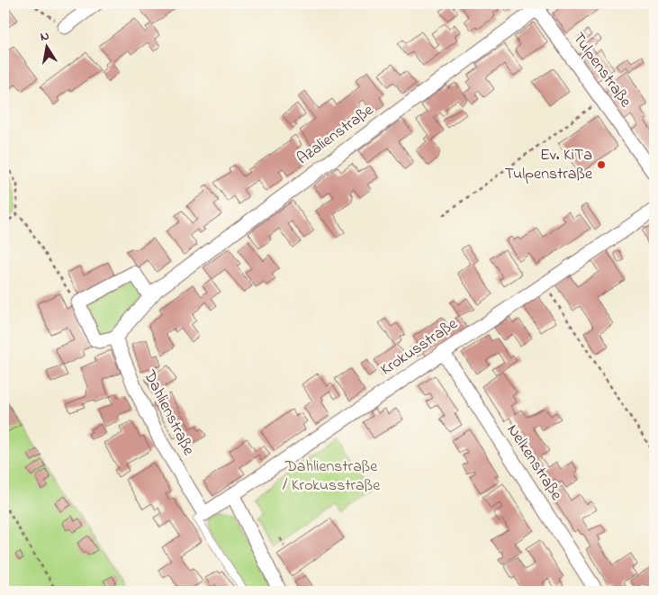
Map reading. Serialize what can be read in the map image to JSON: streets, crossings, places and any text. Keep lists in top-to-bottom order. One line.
{"streets":{"street":["Tulpenstraße","Azalienstraße","Krokusstraße","Dahlienstraße","Nelkenstraße"]},"crossings":[["Tulpenstraße","Azalienstraße"],["Azalienstraße","Dahlienstraße"],["Krokusstraße","Dahlienstraße"],["Krokusstraße","Nelkenstraße"]],"parks":["Dahlienstraße / Krokusstraße"],"places":["Ev. KiTa Tulpenstraße"],"north":"top"}
